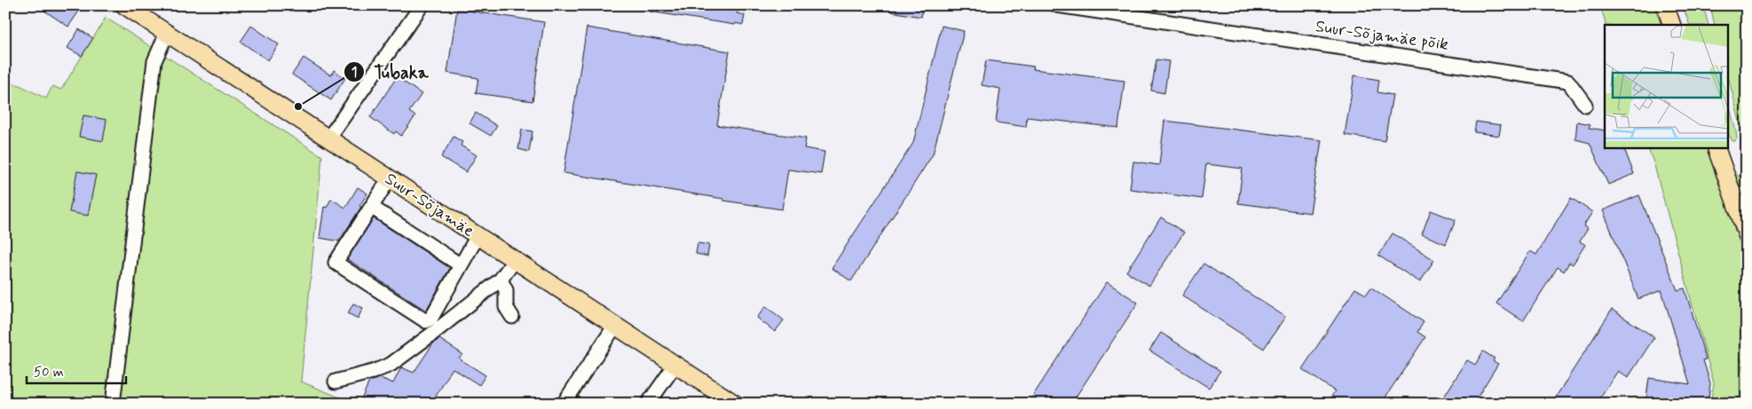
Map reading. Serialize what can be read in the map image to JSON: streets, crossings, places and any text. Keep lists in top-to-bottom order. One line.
{"streets":{"main road":["Suur-Sõjamäe"],"street":["Suur-Sõjamäe põik"]},"places":["Tubaka"],"scale_bar":"50 m"}
